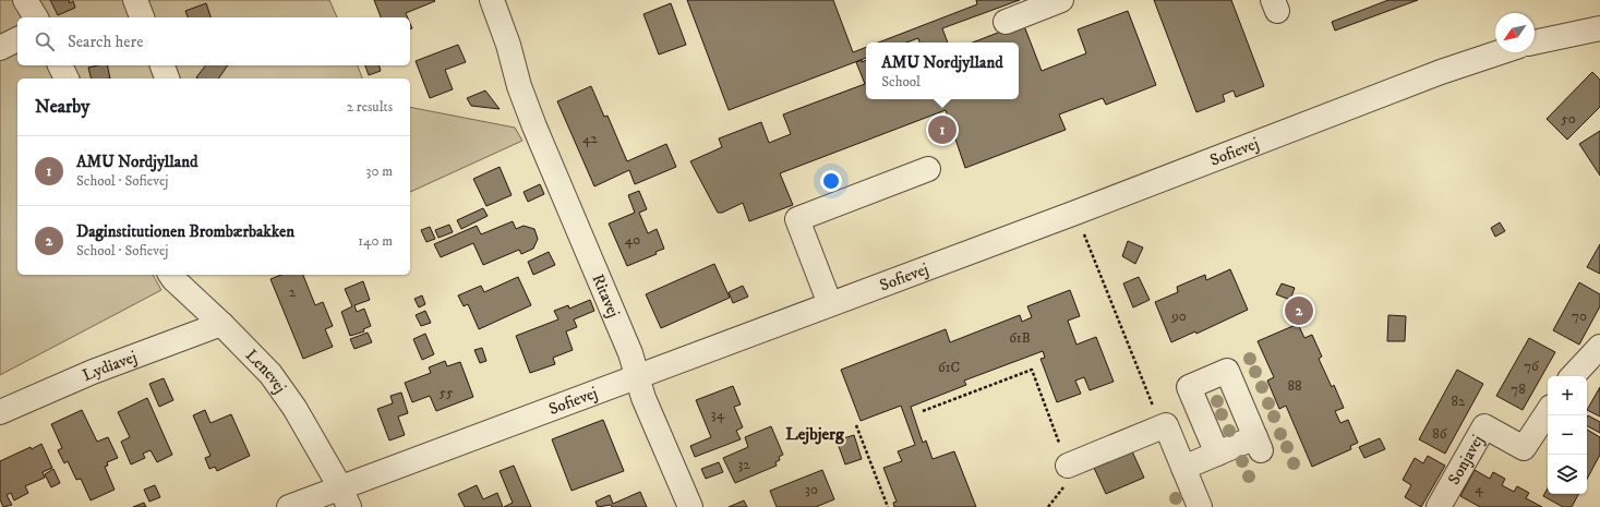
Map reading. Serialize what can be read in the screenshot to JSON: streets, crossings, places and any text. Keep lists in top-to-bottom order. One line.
{"streets":{"street":["Sofievej","Ritavej","Lydiavej","Lenevej","Sonjavej"]},"crossings":[["Sofievej","Ritavej"],["Sofievej","Lenevej"],["Lydiavej","Lenevej"]],"districts":["Lejbjerg"],"house_numbers":["50","42","40","2","90","70","61B","76","61C","88","78","55","82","34","86","32","4","30"],"north":"bottom left","page":{"search":"Search here","popup":["AMU Nordjylland","School"],"heading":["Nearby","2 results"],"pins":["1","2"],"list":[{"mark":"1","name":"AMU Nordjylland","note":"School · Sofievej","value":"30 m"},{"mark":"2","name":"Daginstitutionen Brombærbakken","note":"School · Sofievej","value":"140 m"}],"map_buttons":["+","−"]}}
